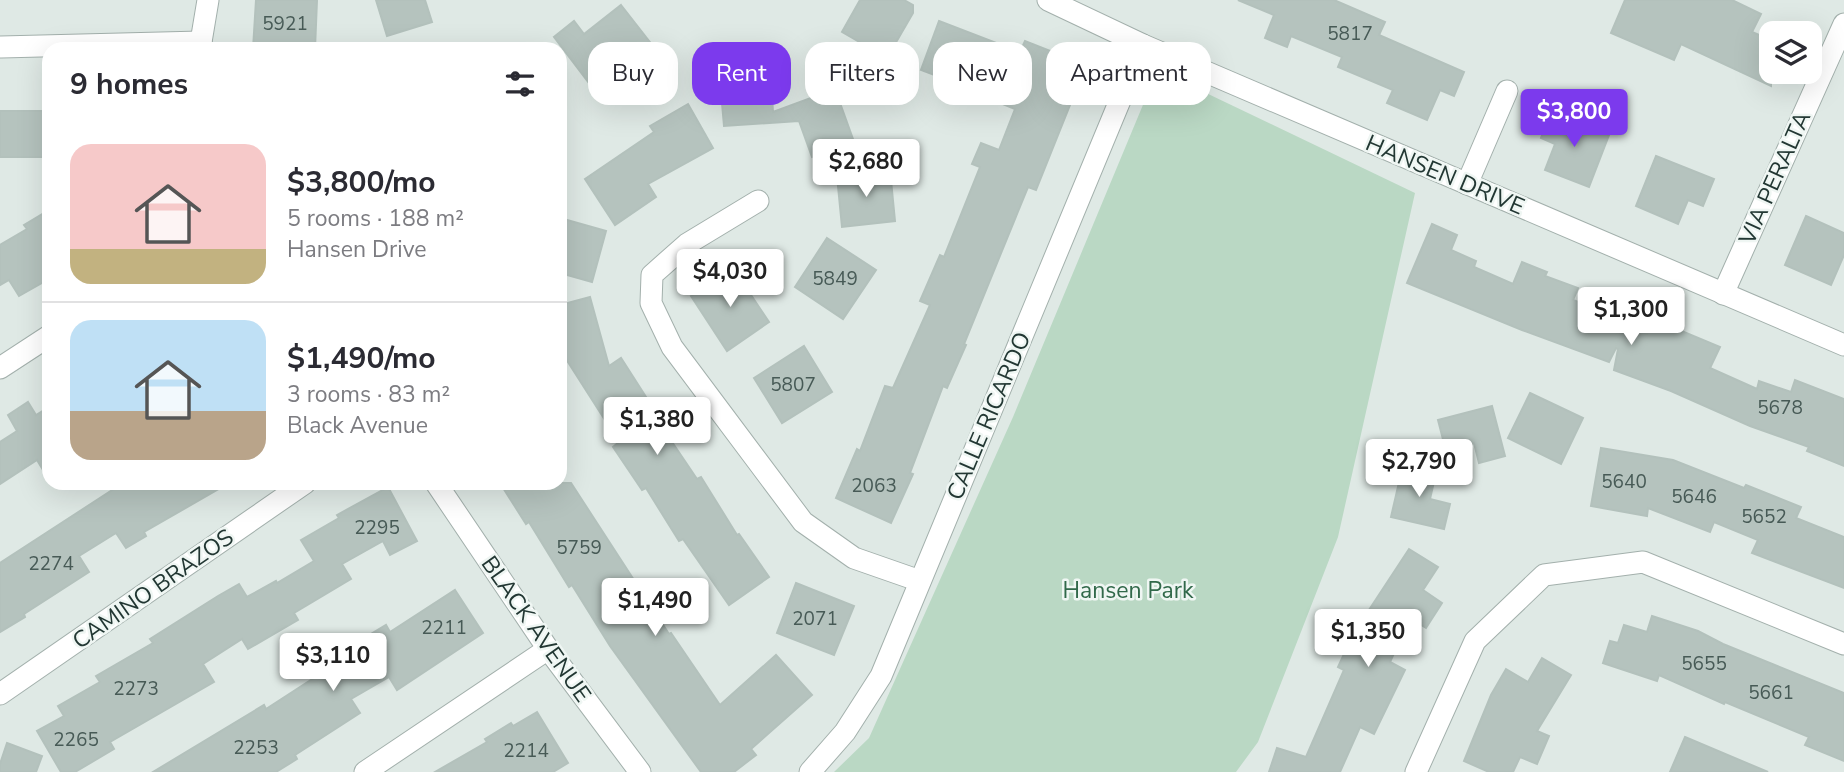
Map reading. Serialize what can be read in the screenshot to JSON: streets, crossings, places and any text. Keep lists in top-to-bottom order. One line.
{"streets":{"street":["HANSEN DRIVE","VIA PERALTA","CALLE RICARDO","CAMINO BRAZOS","BLACK AVENUE"]},"crossings":[["HANSEN DRIVE","VIA PERALTA"]],"parks":["Hansen Park"],"house_numbers":["5921","5817","5849","5807","5678","5640","2063","5646","5652","2295","5759","2274","2071","2211","5655","2273","5661","2265","2253","2214"],"page":{"chip":["Buy","Rent","Filters","New","Apartment"],"heading":"9 homes","price":["$3,800","$2,680","$4,030","$1,300","$1,380","$2,790","$1,490","$1,350","$3,110"],"list":[{"name":"$3,800/mo","note":"5 rooms · 188 m² · Hansen Drive"},{"name":"$1,490/mo","note":"3 rooms · 83 m² · Black Avenue"}]}}
